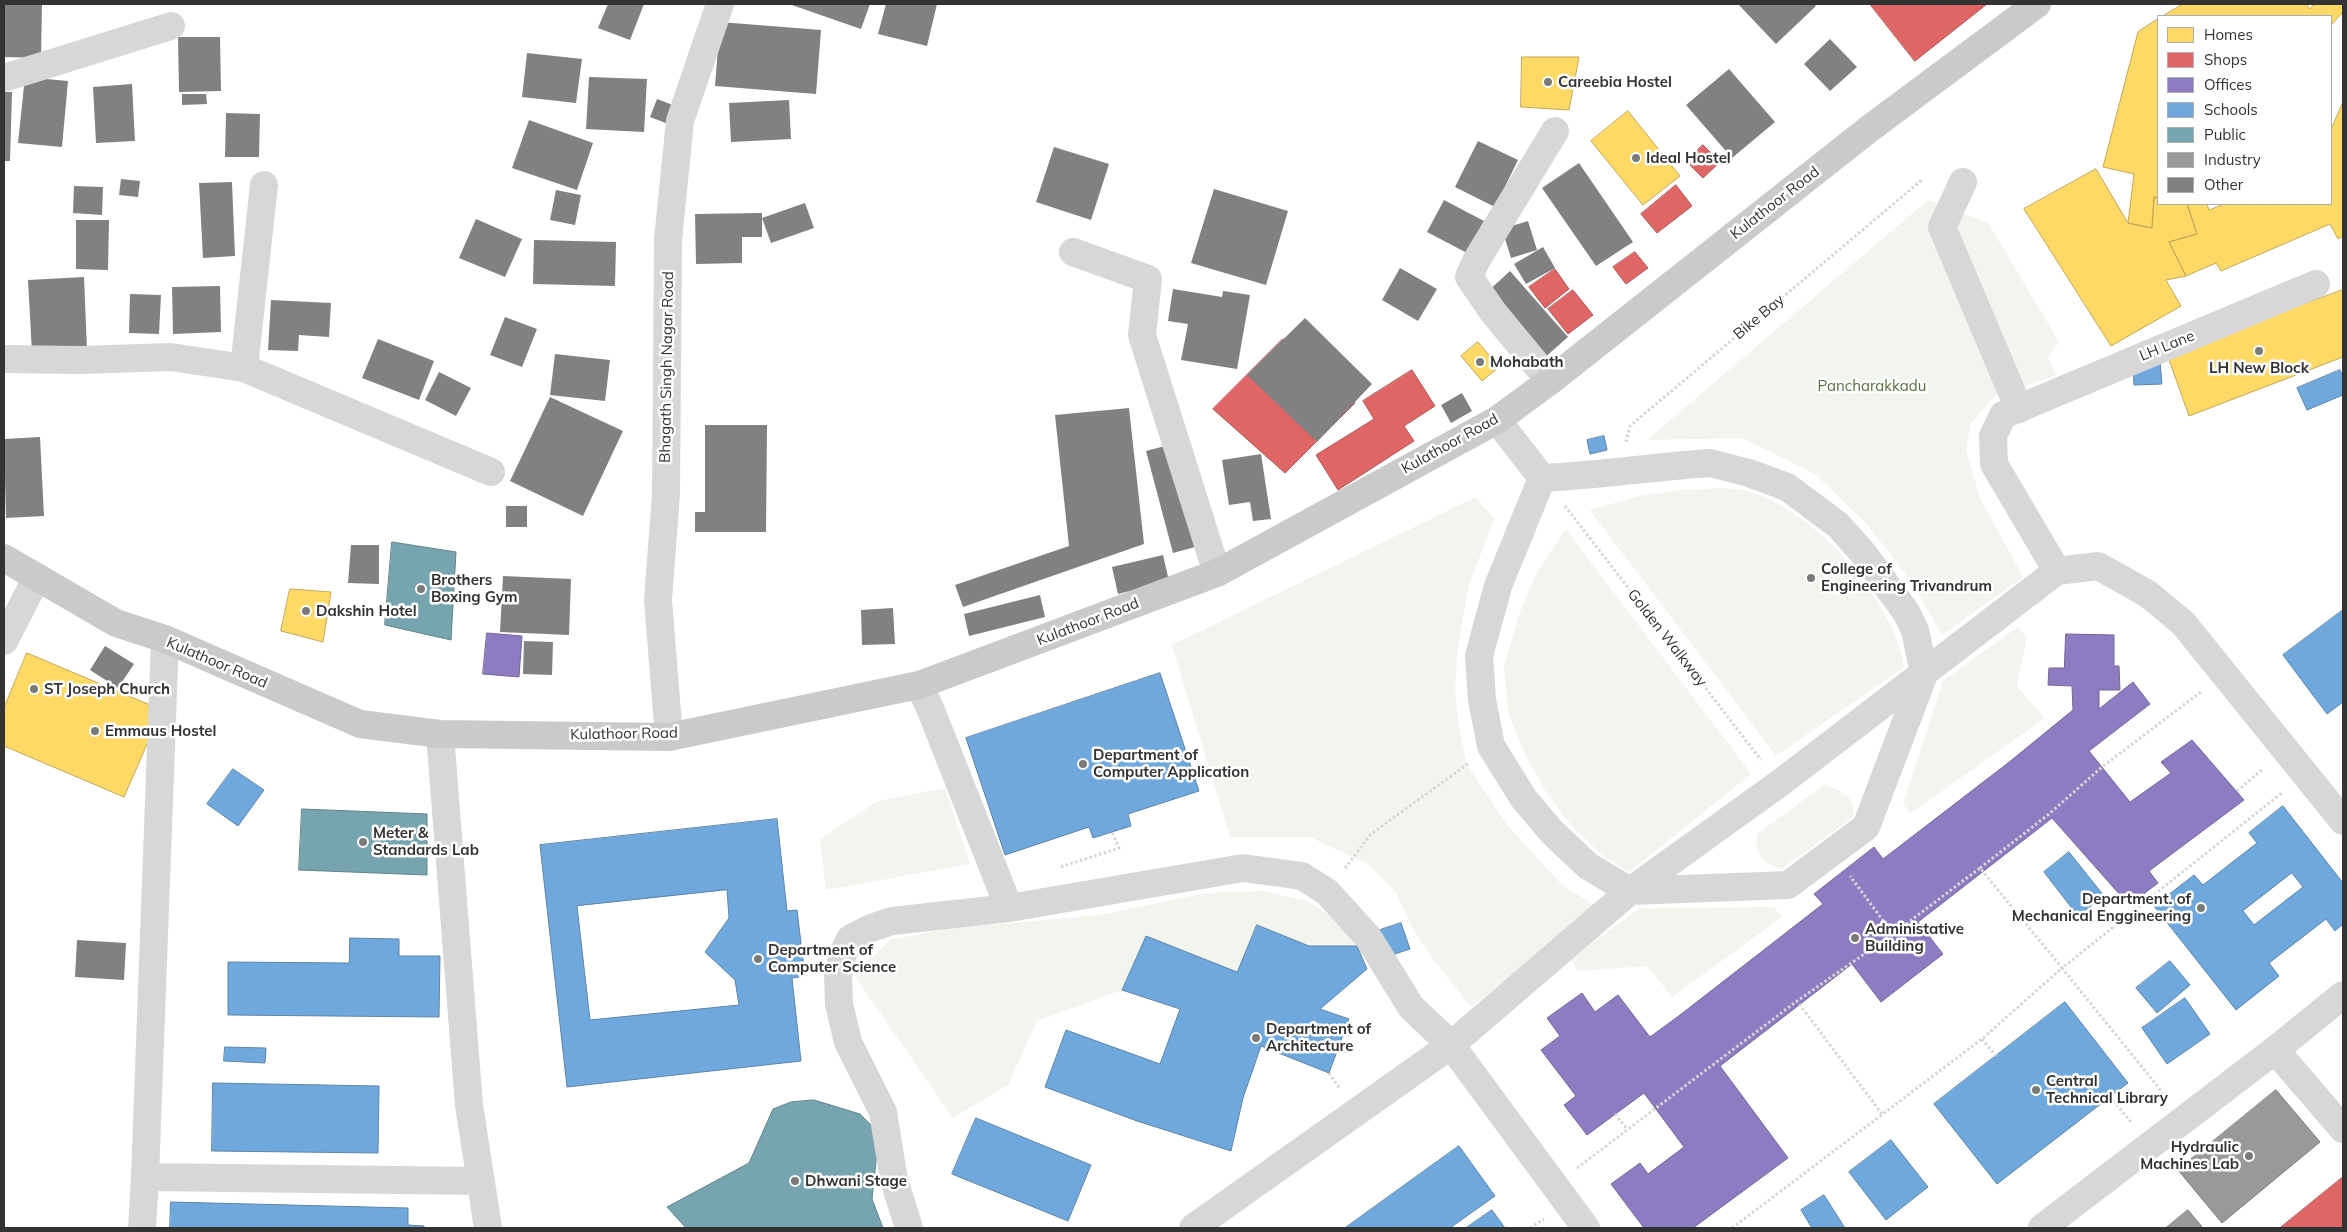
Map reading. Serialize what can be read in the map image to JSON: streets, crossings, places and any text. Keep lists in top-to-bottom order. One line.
{"streets":{"main road":["Kulathoor Road"],"street":["LH Lane","Bhagath Singh Nagar Road"],"path":["Bike Bay","Golden Walkway"]},"crossings":[["Kulathoor Road","Bhagath Singh Nagar Road"]],"parks":["Pancharakkadu"],"places":["Careebia Hostel","Ideal Hostel","LH New Block","Mohabath","College of Engineering Trivandrum","Brothers Boxing Gym","Dakshin Hotel","ST Joseph Church","Emmaus Hostel","Department of Computer Application","Meter & Standards Lab","Department. of Mechanical Enggineering","Administative Building","Department of Computer Science","Department of Architecture","Central Technical Library","Hydraulic Machines Lab","Dhwani Stage"],"legend":["Homes","Shops","Offices","Schools","Public","Industry","Other"]}
